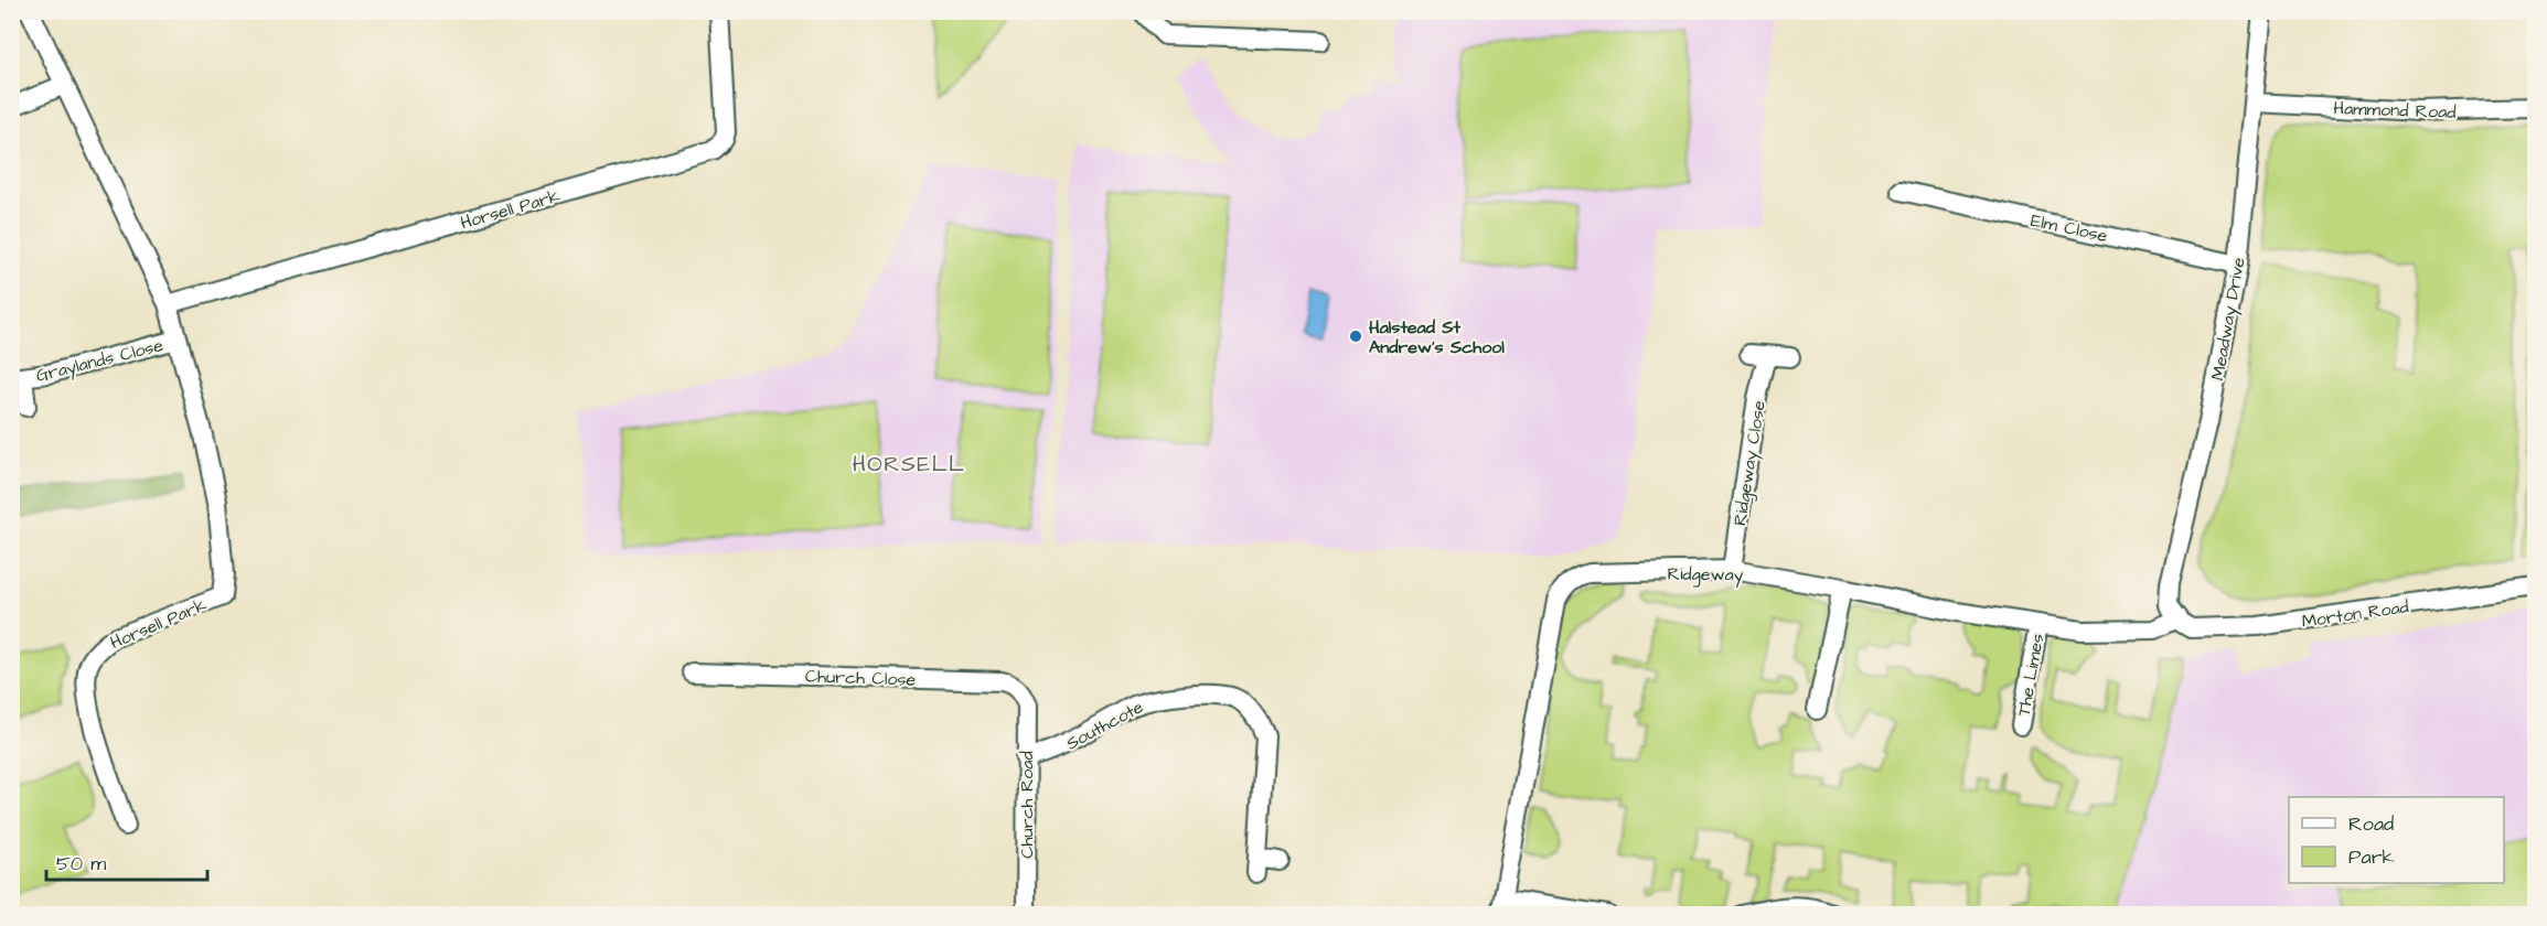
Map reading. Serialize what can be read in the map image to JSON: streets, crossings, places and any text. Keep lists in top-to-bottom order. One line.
{"streets":{"street":["Hammond Road","Horsell Park","Elm Close","Meadway Drive","Graylands Close","Ridgeway Close","Ridgeway","Morton Road","The Limes","Church Close","Southcote","Church Road"]},"crossings":[["Hammond Road","Meadway Drive"],["Horsell Park","Graylands Close"],["Elm Close","Meadway Drive"],["Meadway Drive","Ridgeway"],["Meadway Drive","Morton Road"],["Ridgeway Close","Ridgeway"],["Ridgeway","Morton Road"],["Ridgeway","The Limes"],["Church Close","Church Road"],["Southcote","Church Road"]],"districts":["HORSELL"],"places":["Halstead St Andrew's School"],"legend":["Road","Park"],"scale_bar":"50 m"}
